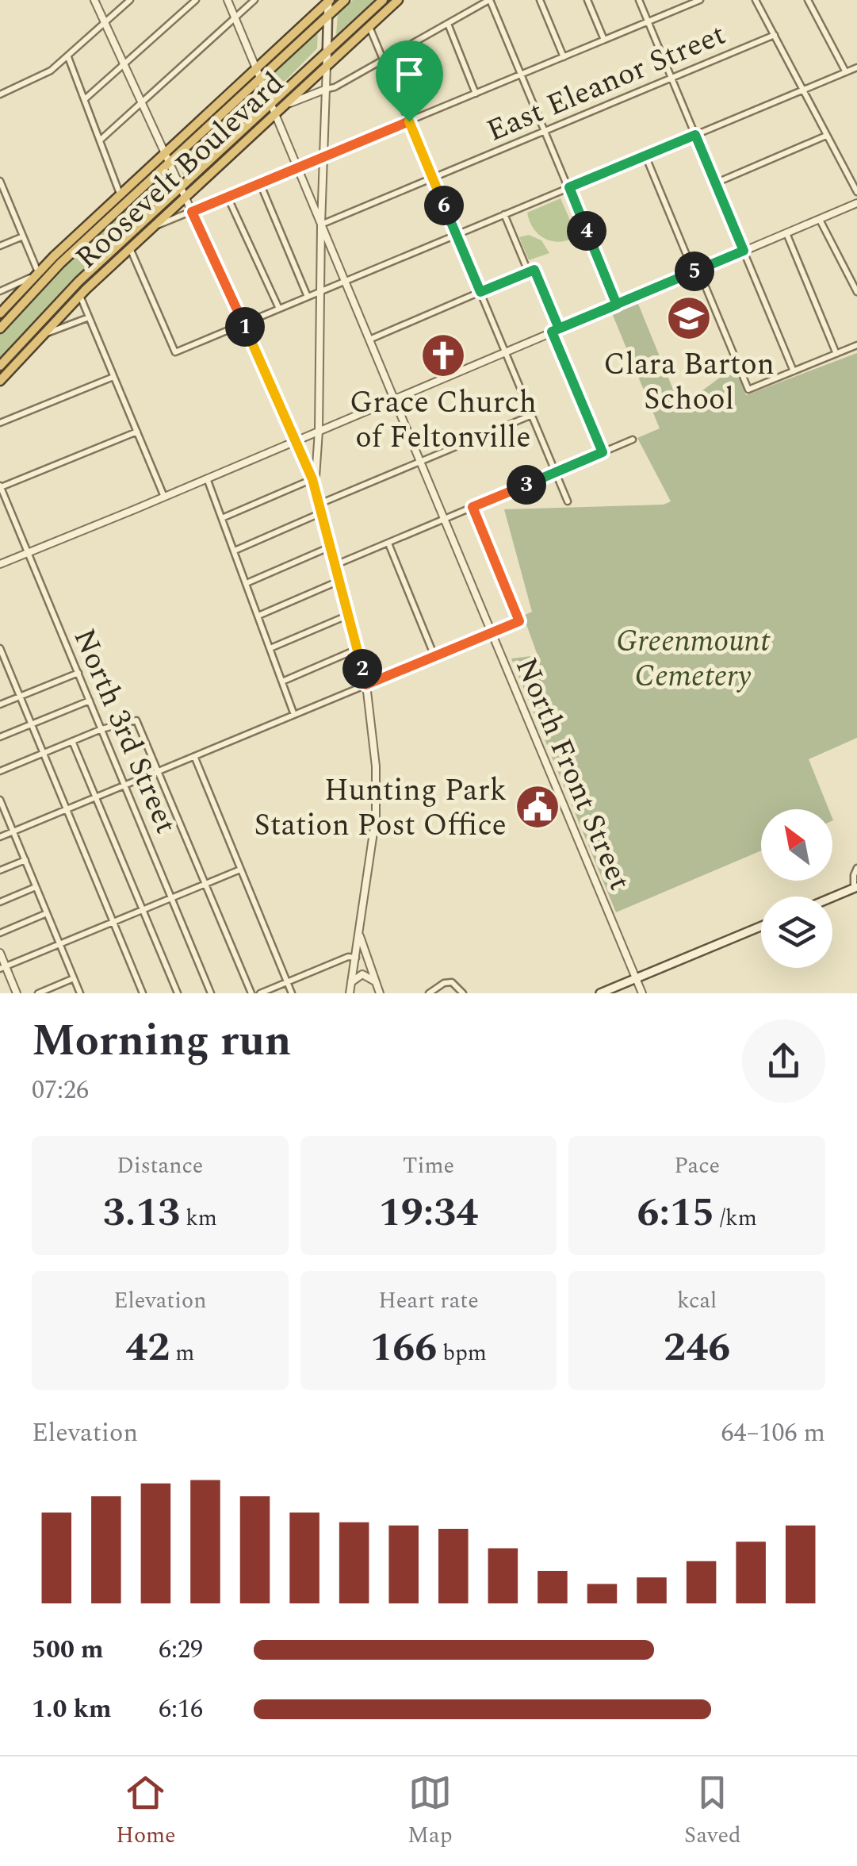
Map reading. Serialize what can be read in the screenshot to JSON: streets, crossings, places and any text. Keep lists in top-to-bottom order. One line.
{"streets":{"highway":["Roosevelt Boulevard"],"street":["East Eleanor Street","North 3rd Street","North Front Street"]},"crossings":[["East Eleanor Street","North Front Street"],["Roosevelt Boulevard","North Front Street"]],"parks":["Greenmount Cemetery"],"places":{"school or university":["Clara Barton School"],"church":["Grace Church of Feltonville"],"public building":["Hunting Park Station Post Office"]},"north":"top left","page":{"pins":["6","4","5","1","3","2"],"heading":["Morning run","07:26"],"stats":[["Distance","3.13 km"],["Time","19:34"],["Pace","6:15 /km"],["Elevation","42 m"],["Heart rate","166 bpm"],["kcal","246"]],"chart":["Elevation","64–106 m"],"list":[{"name":"500 m","note":"6:29"},{"name":"1.0 km","note":"6:16"}],"tabs":["Home","Map","Saved"]}}
